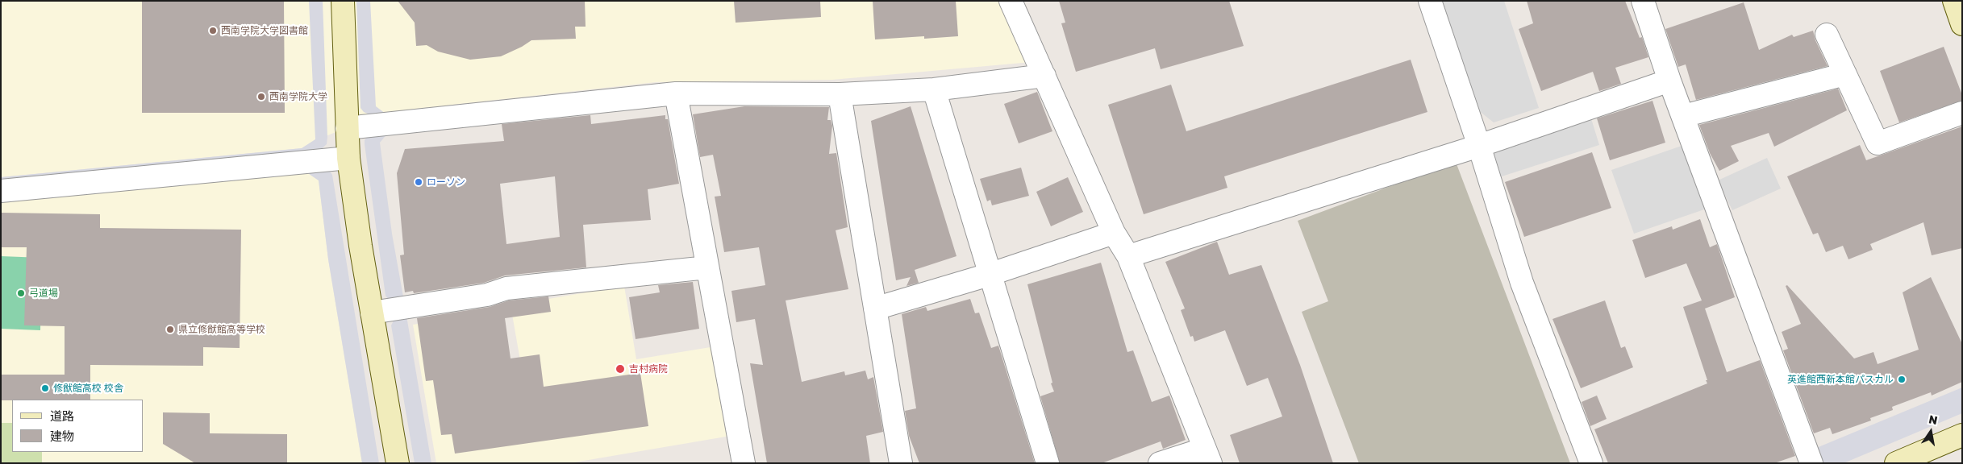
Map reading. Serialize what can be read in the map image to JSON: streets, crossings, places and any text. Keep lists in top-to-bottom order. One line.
{"places":["西南学院大学図書館","西南学院大学","ローソン","弓道場","県立修猷館高等学校","吉村病院","英進館西新本館パスカル","修猷館高校 校舎"],"legend":["道路","建物"],"north":"top"}
